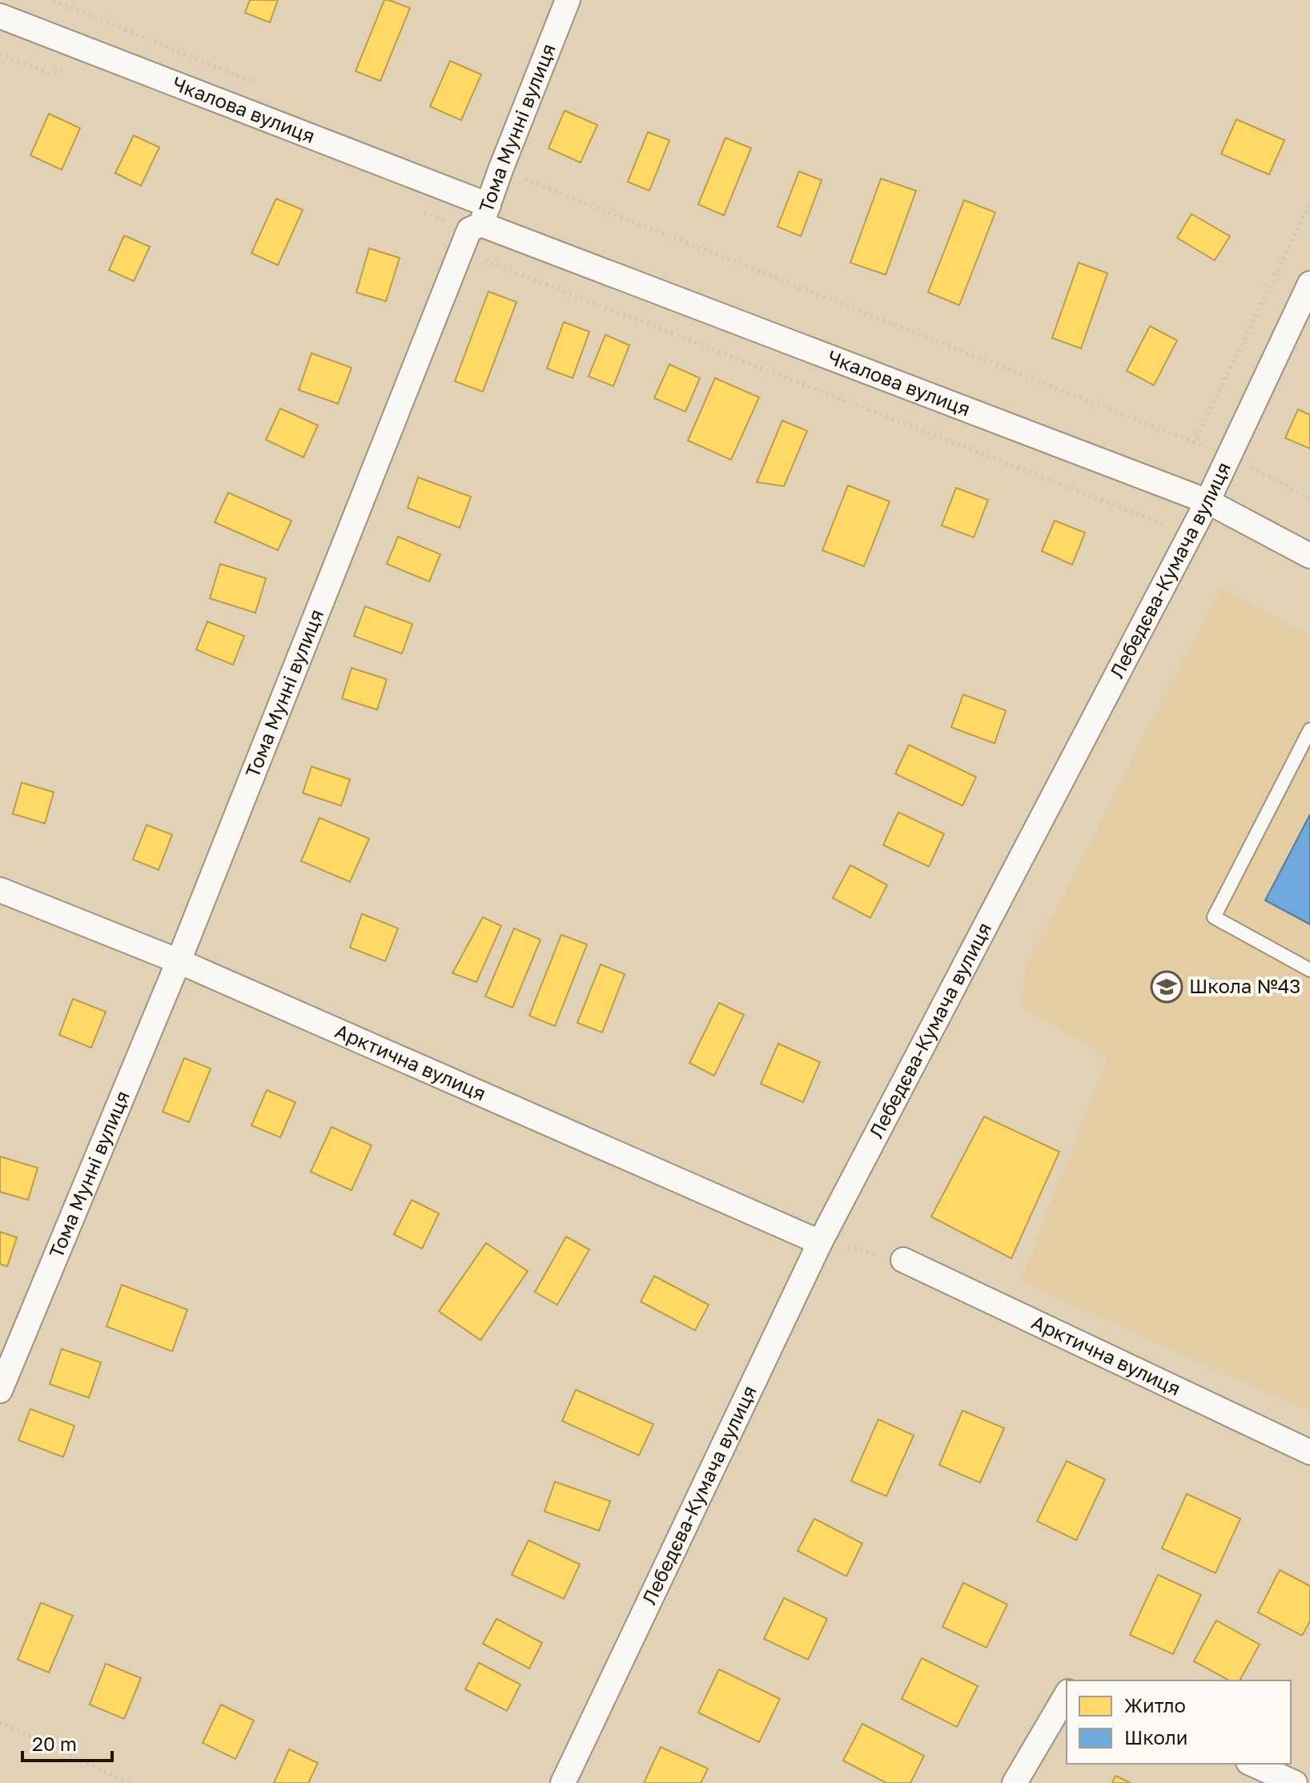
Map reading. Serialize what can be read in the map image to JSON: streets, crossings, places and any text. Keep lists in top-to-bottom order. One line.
{"streets":{"street":["Чкалова вулиця","Тома Мунні вулиця","Лебедєва-Кумача вулиця","Арктична вулиця"]},"crossings":[["Чкалова вулиця","Тома Мунні вулиця"],["Чкалова вулиця","Лебедєва-Кумача вулиця"],["Тома Мунні вулиця","Арктична вулиця"],["Лебедєва-Кумача вулиця","Арктична вулиця"]],"places":{"school or university":["Школа №43"]},"legend":["Житло","Школи"],"scale_bar":"20 m"}
